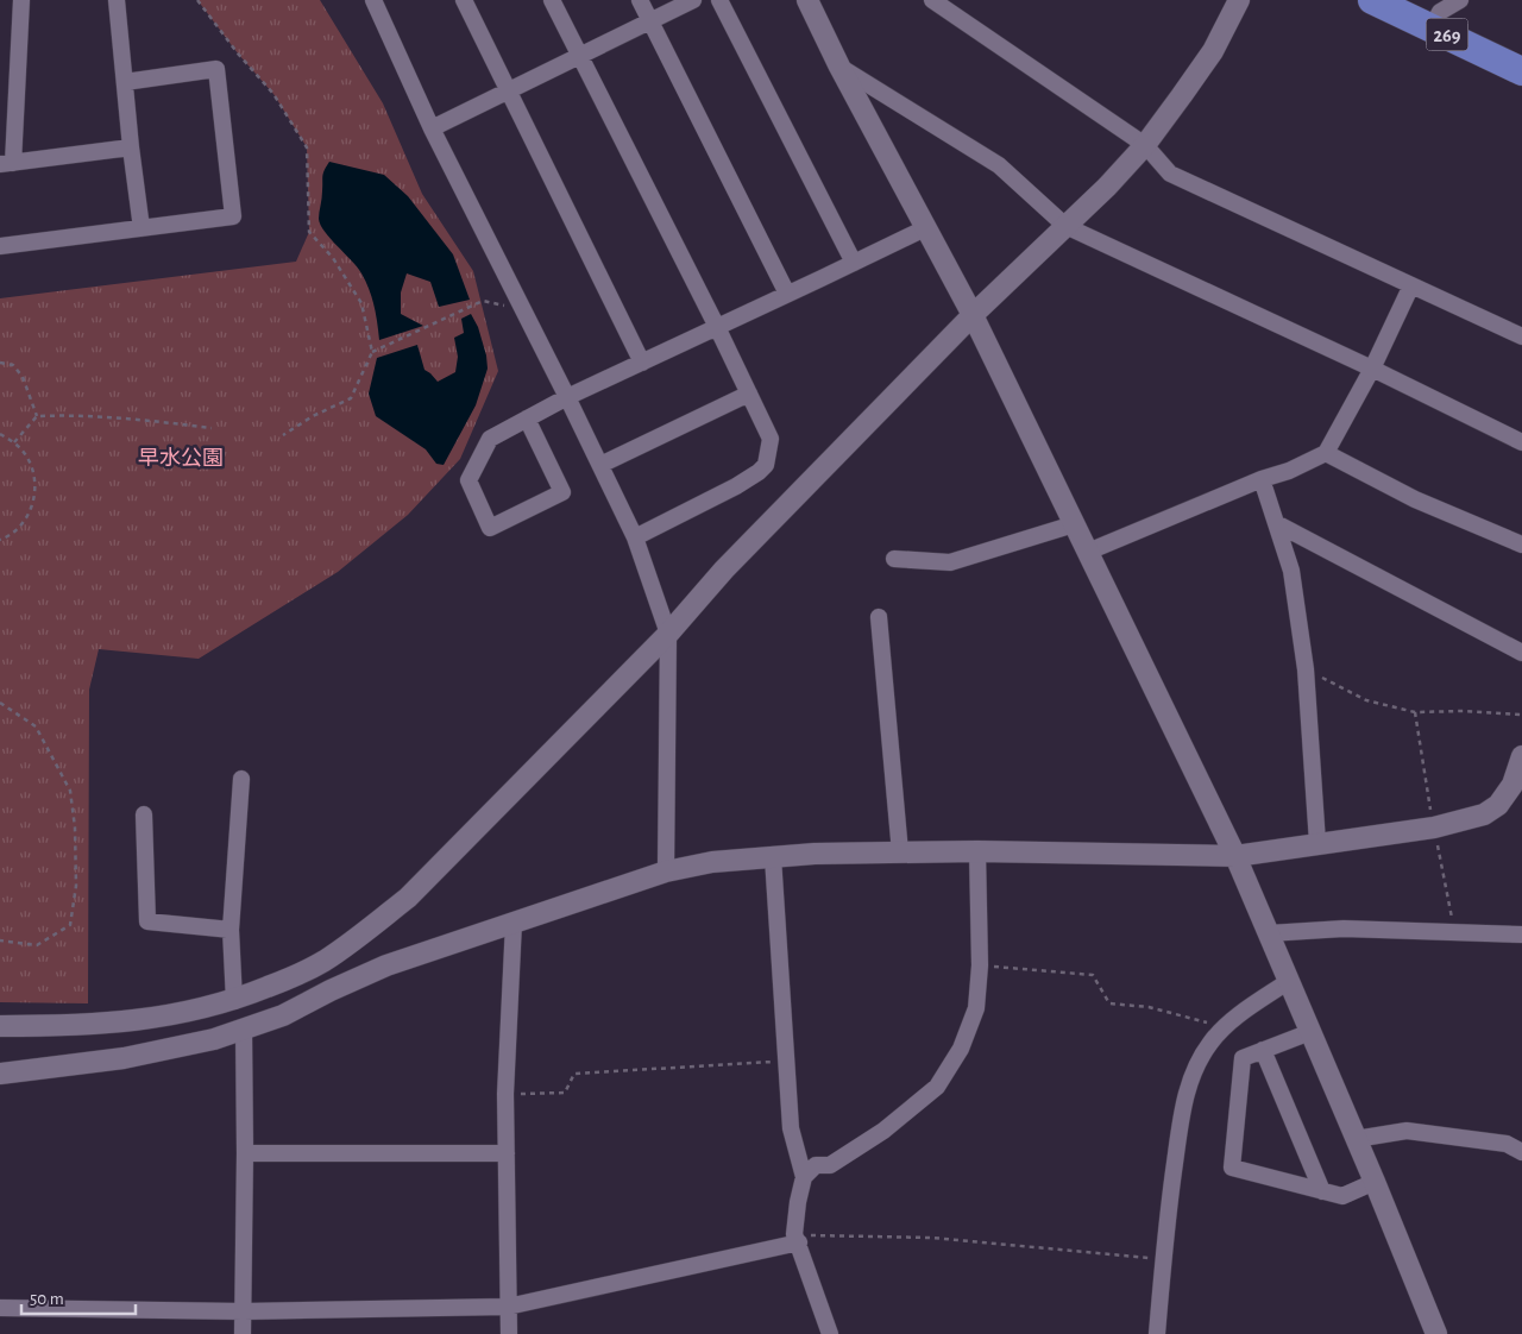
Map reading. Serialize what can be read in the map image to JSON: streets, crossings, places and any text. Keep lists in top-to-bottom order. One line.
{"streets":{"highway":["269"]},"parks":["早水公園"],"scale_bar":"50 m"}
